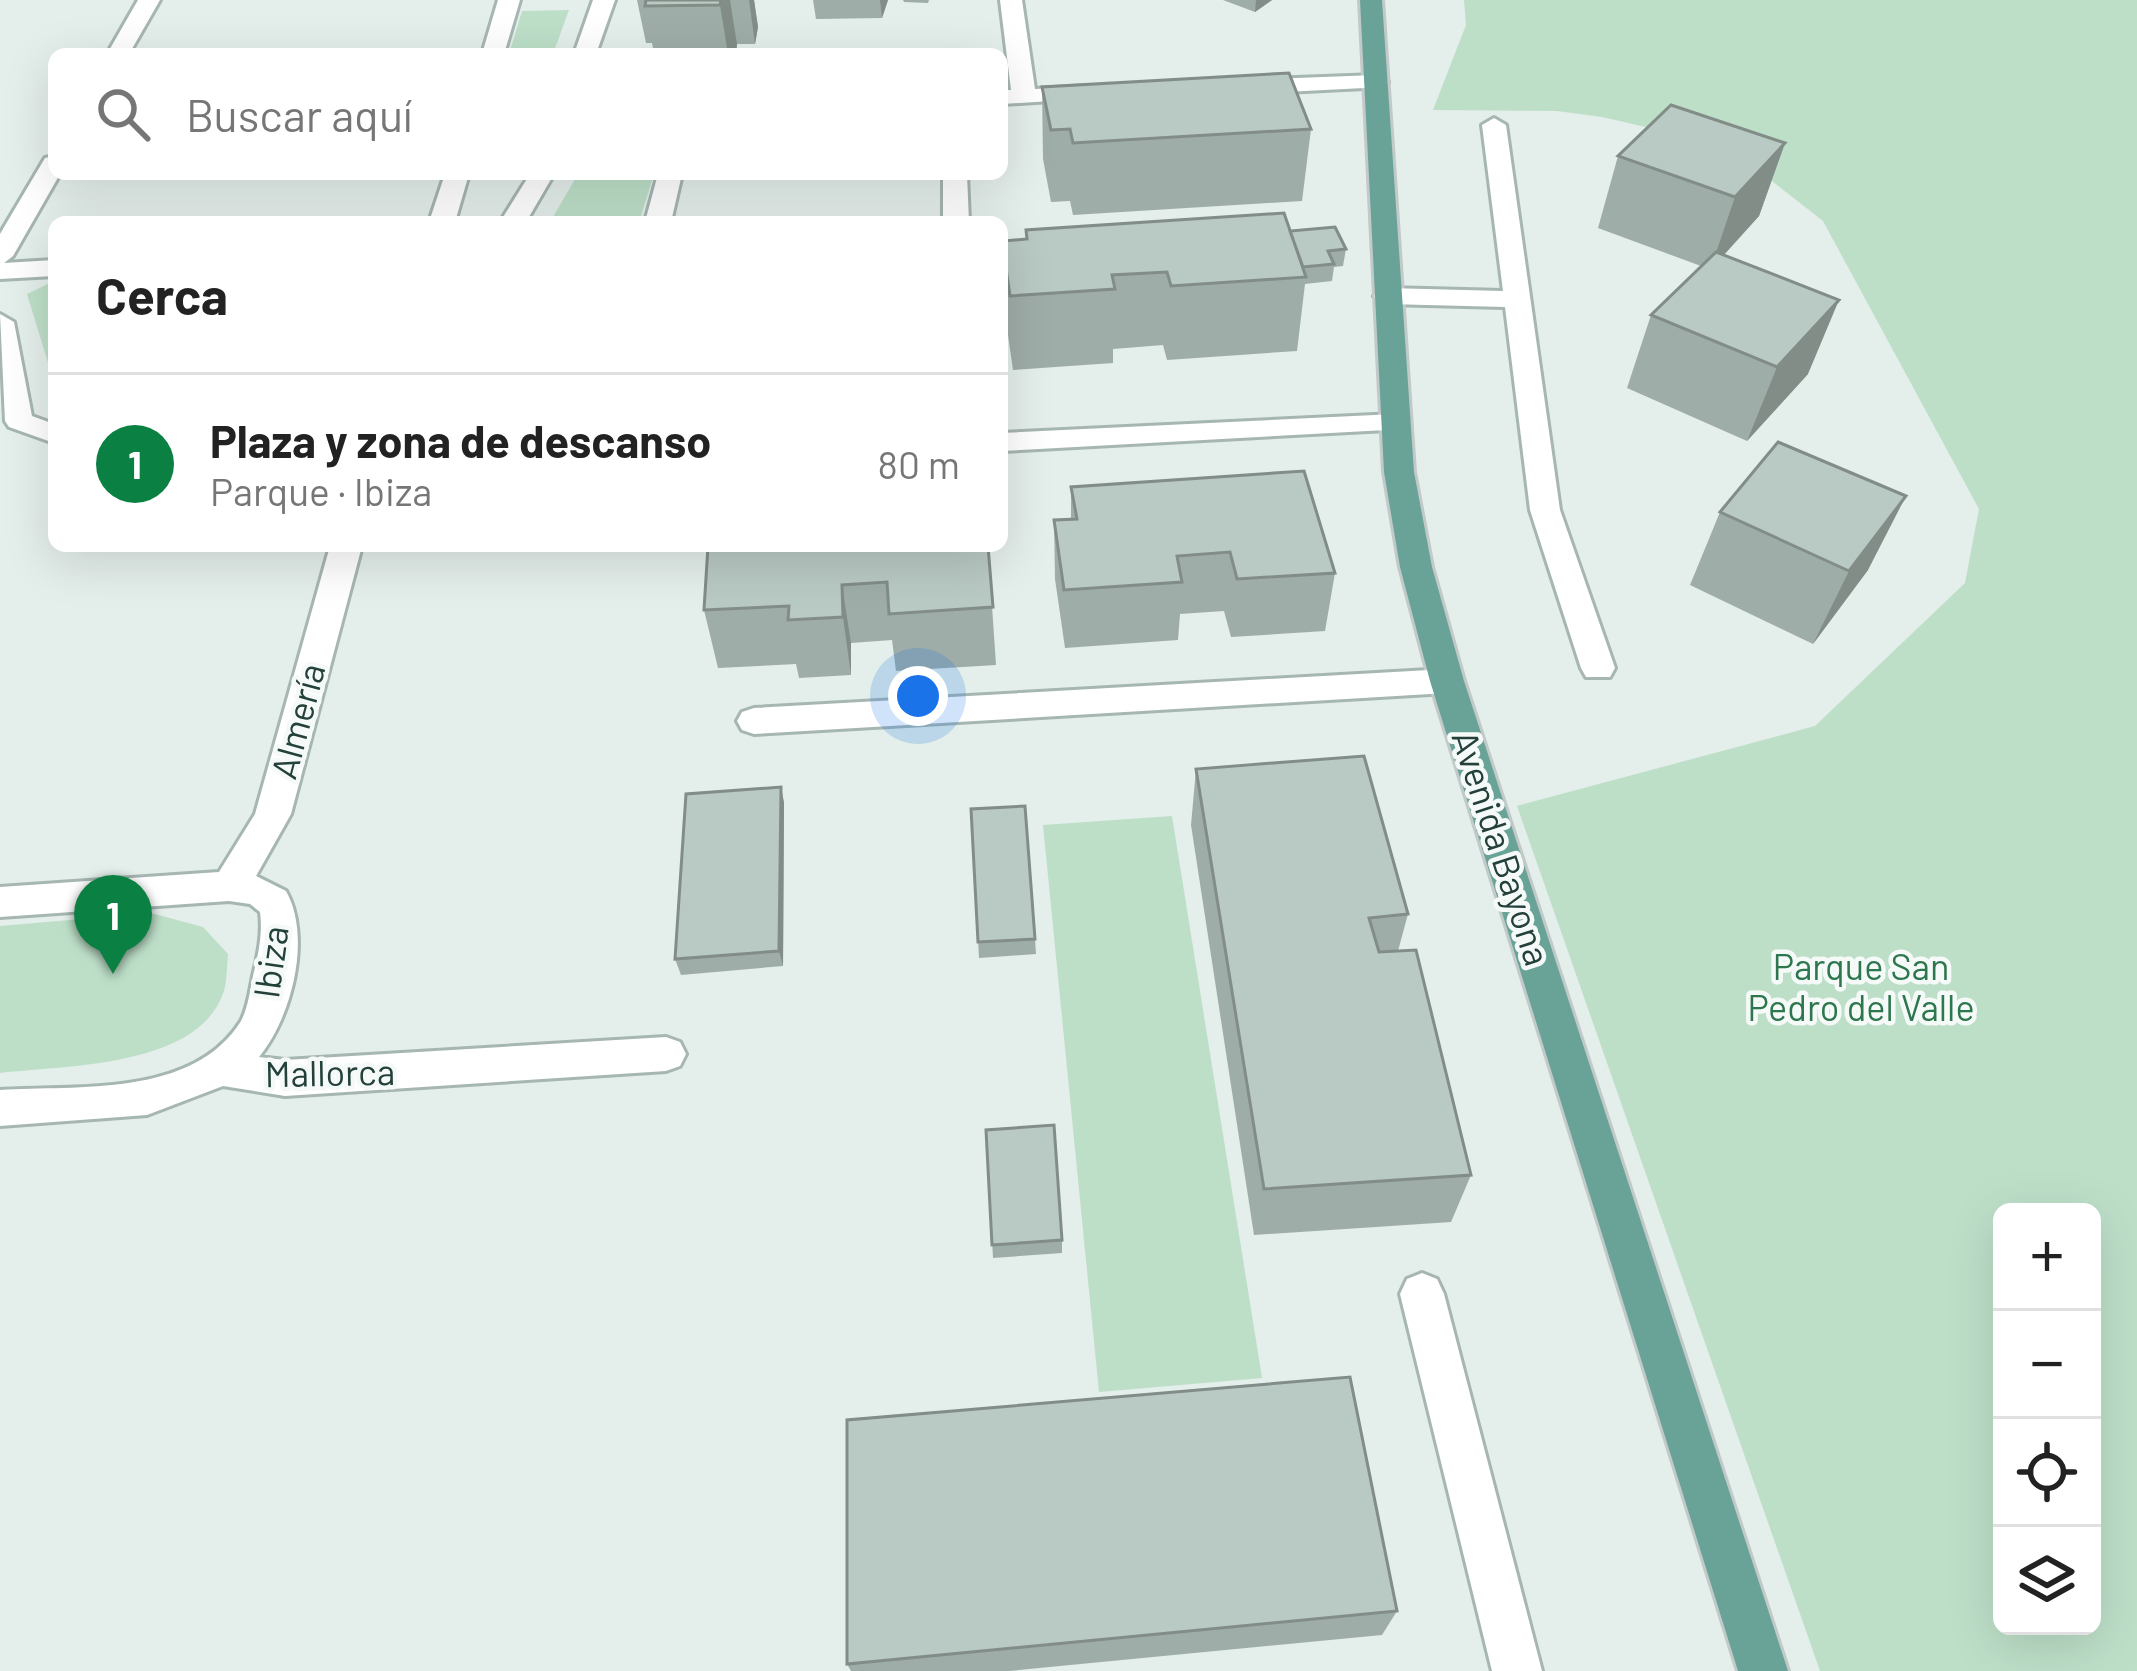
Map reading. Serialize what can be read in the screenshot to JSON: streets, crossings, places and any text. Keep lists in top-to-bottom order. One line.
{"streets":{"main road":["Avenida Bayona"],"street":["Almería","Ibiza","Mallorca"]},"crossings":[["Almería","Ibiza"],["Ibiza","Mallorca"]],"parks":["Parque San Pedro del Valle"],"page":{"search":"Buscar aquí","heading":"Cerca","list":[{"mark":"1","name":"Plaza y zona de descanso","note":"Parque · Ibiza","value":"80 m"}],"pins":"1","map_buttons":["+","−"]}}
